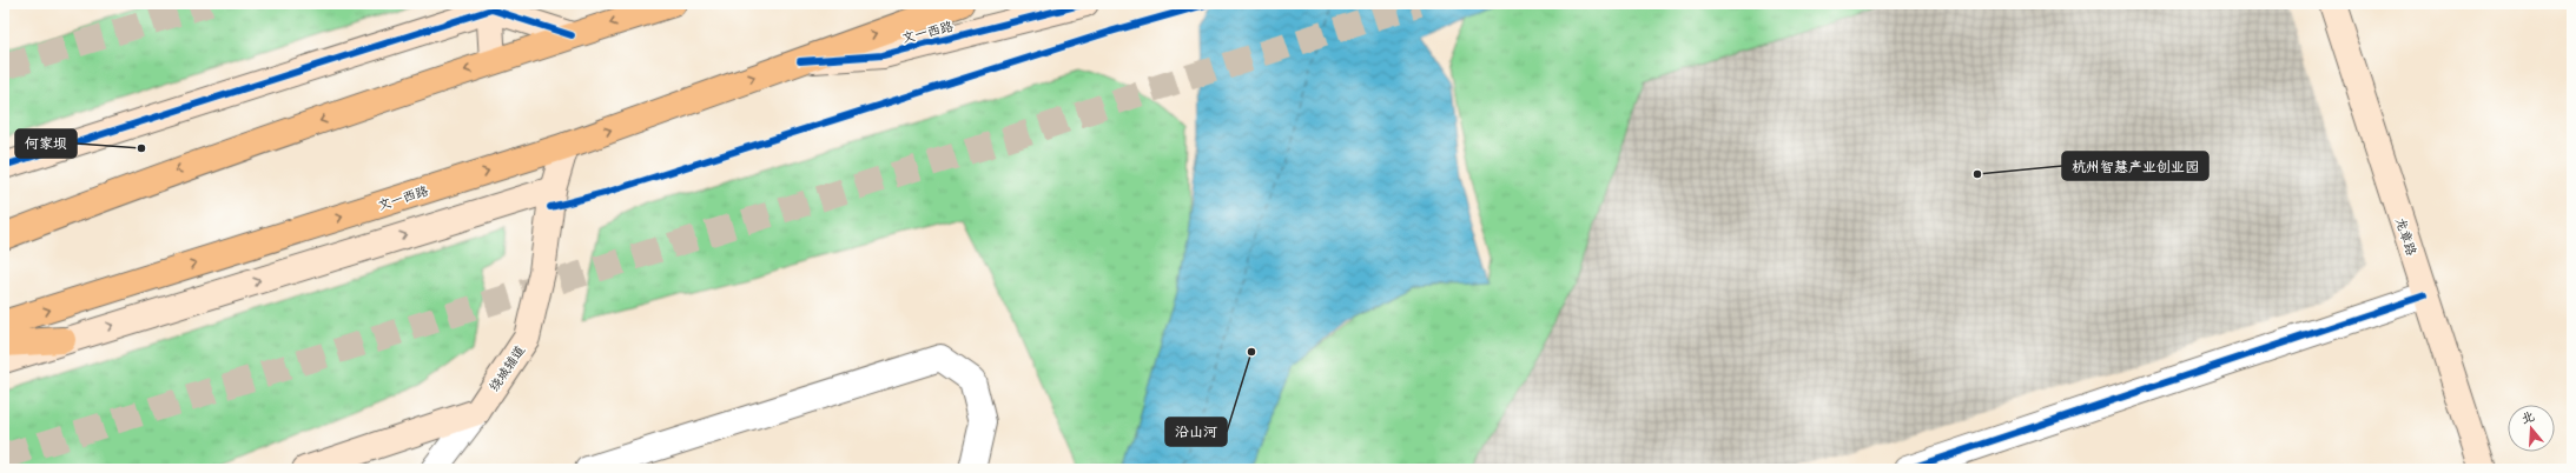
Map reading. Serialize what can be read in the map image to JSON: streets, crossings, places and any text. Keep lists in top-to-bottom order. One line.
{"streets":{"main road":["文一西路","龙章路","绕城辅道"]},"crossings":[["文一西路","绕城辅道"]],"places":["何家坝","杭州智慧产业创业园","沿山河"],"north":"top"}
